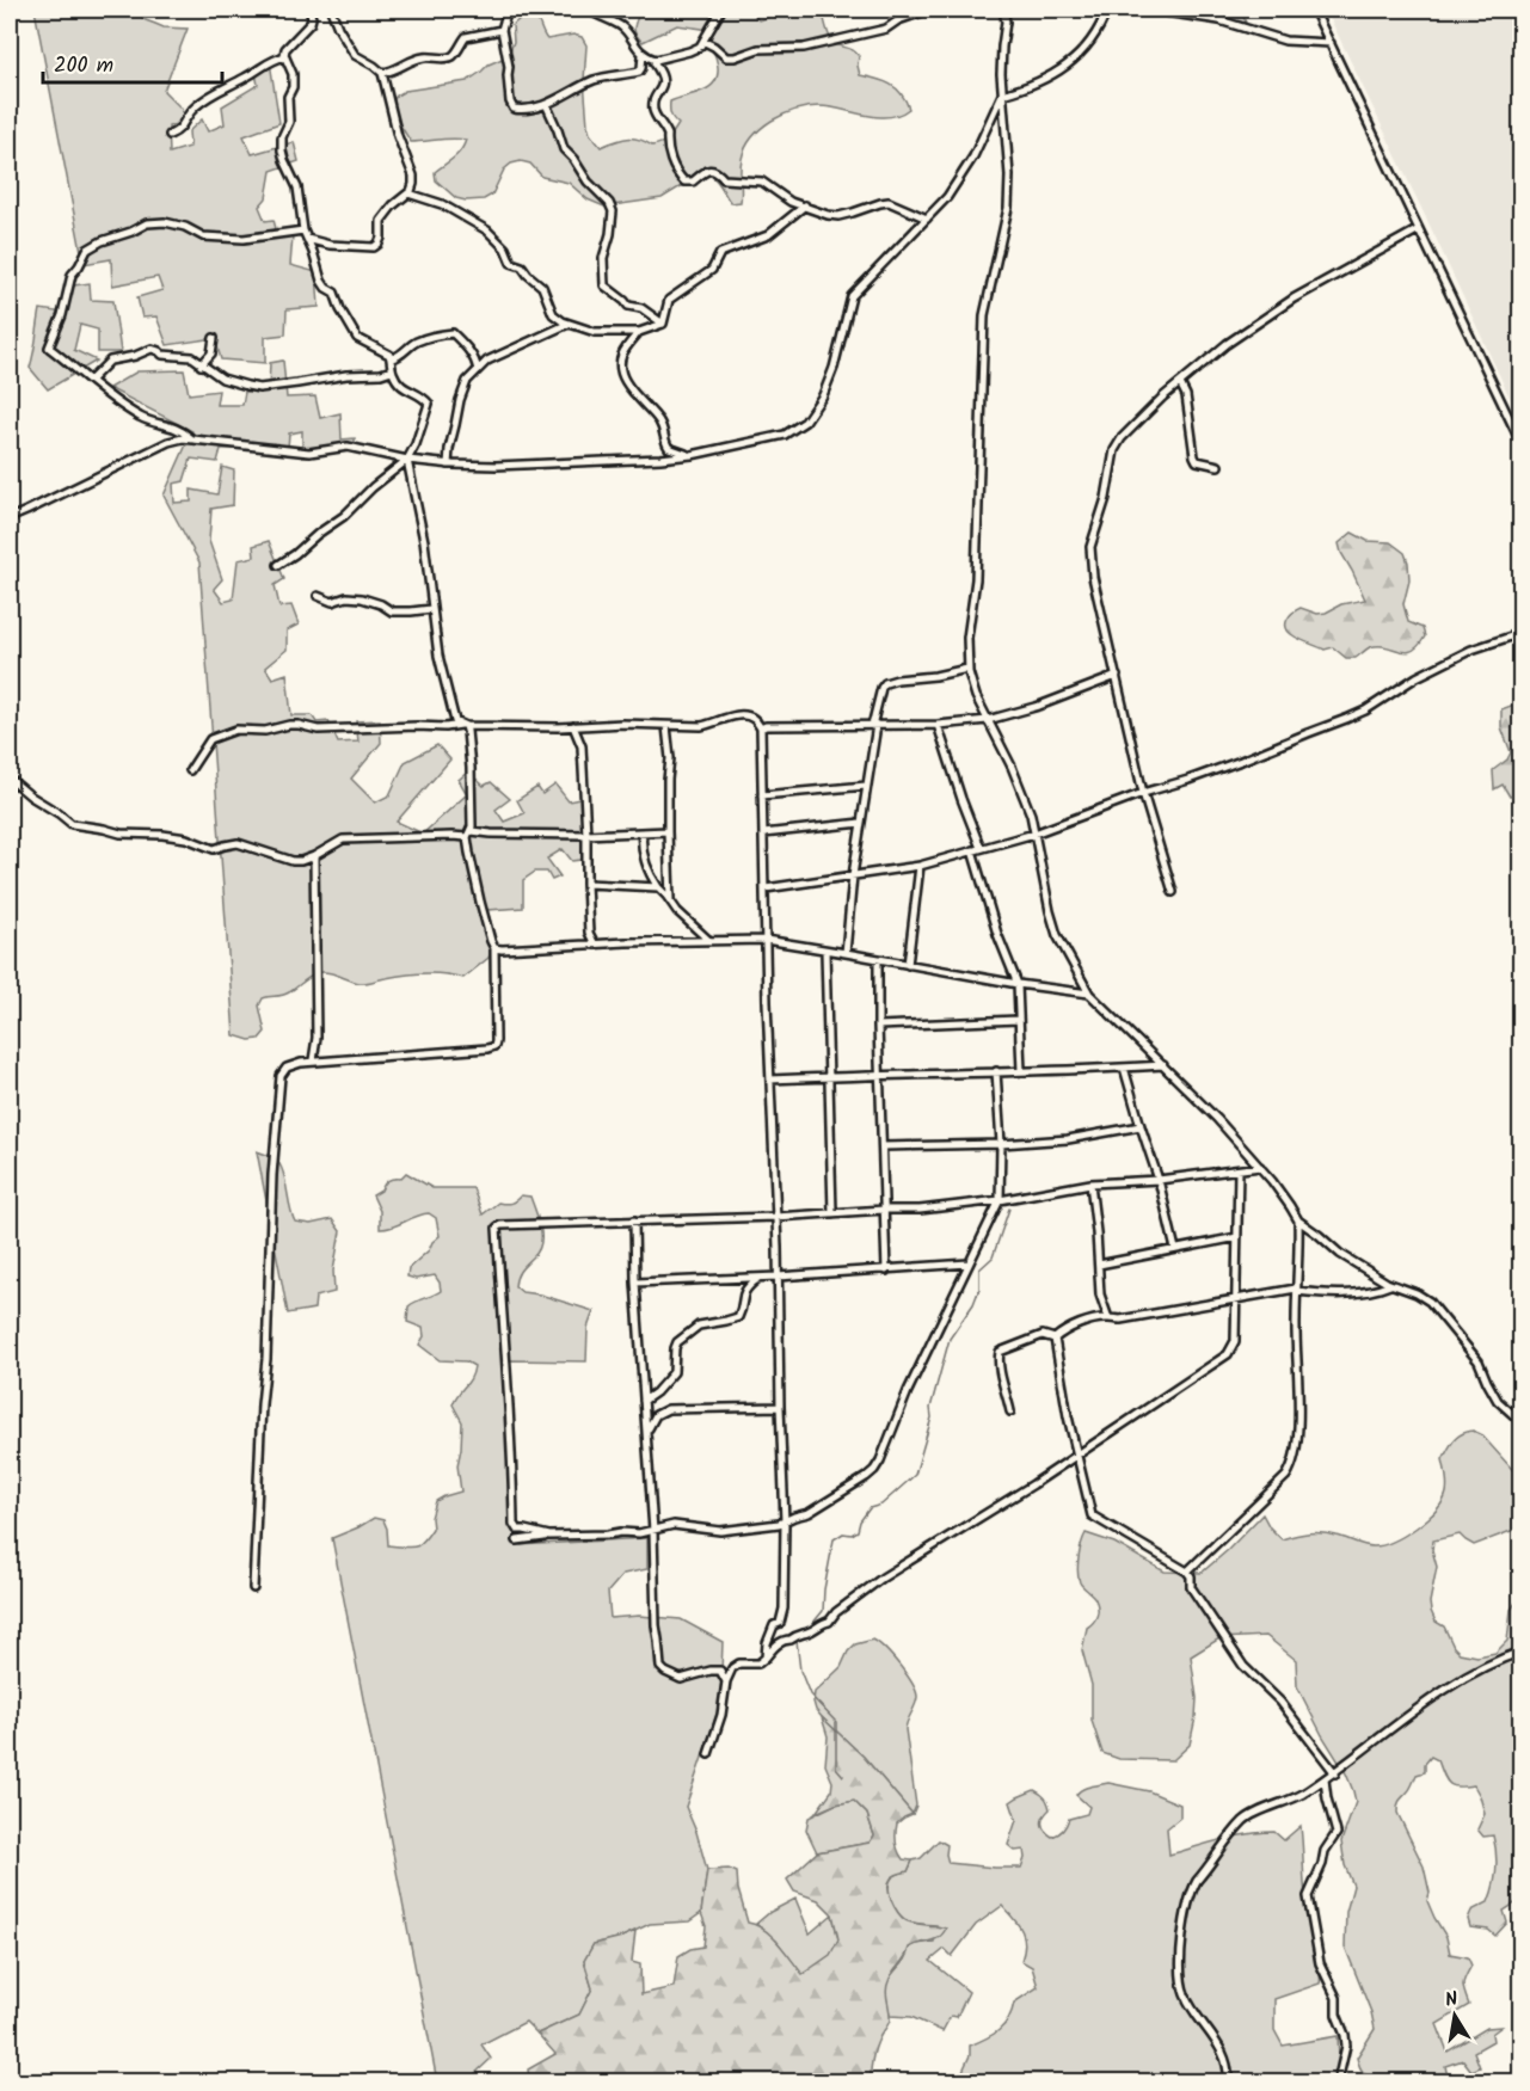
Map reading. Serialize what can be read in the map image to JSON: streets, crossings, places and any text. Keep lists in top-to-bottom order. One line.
{"scale_bar":"200 m","north":"top"}
